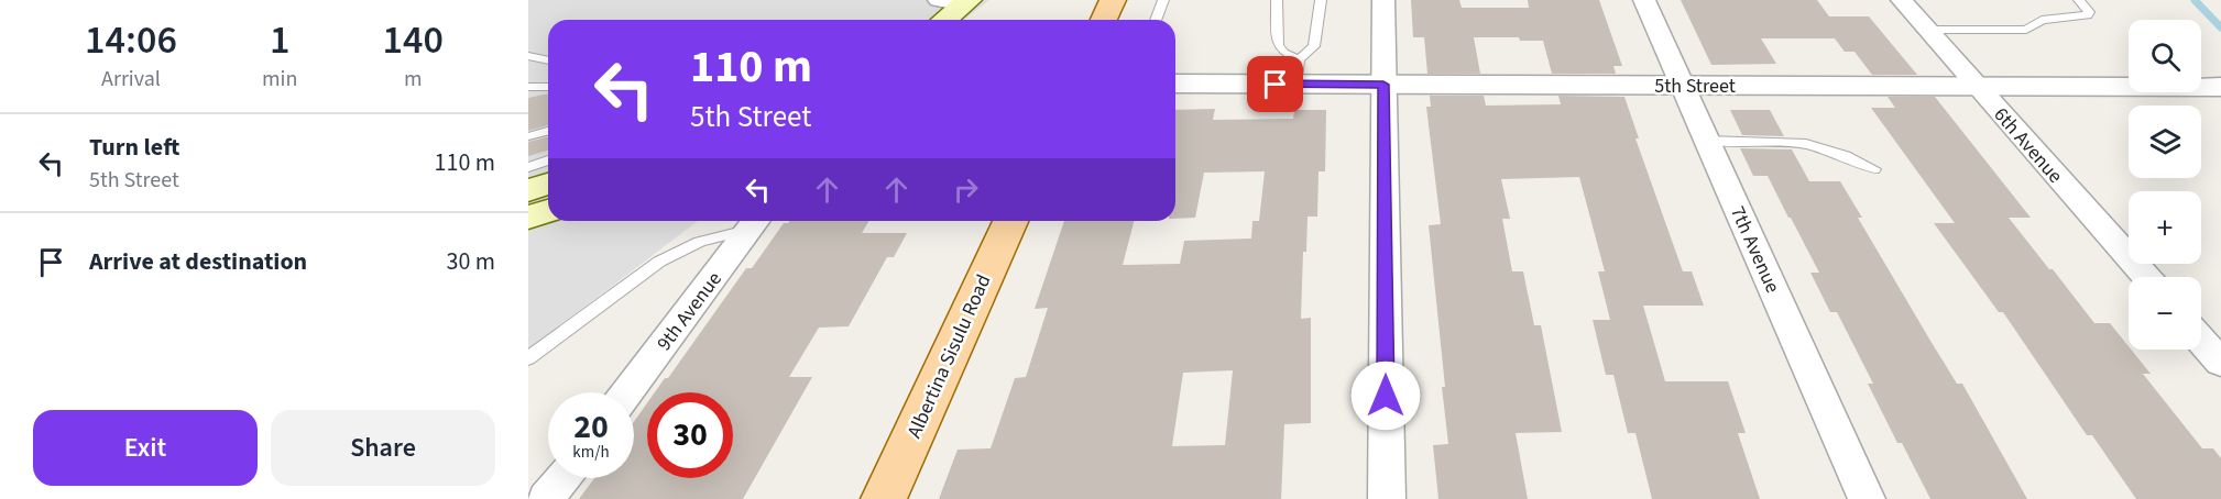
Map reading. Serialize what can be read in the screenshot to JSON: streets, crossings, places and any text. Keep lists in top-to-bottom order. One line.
{"streets":{"main road":["Albertina Sisulu Road"],"street":["5th Street","6th Avenue","7th Avenue","9th Avenue"]},"crossings":[["5th Street","6th Avenue"],["5th Street","7th Avenue"]],"page":{"eta":["14:06","Arrival","1","min","140","m"],"map_buttons":["+","−"],"turn":["110 m","5th Street"],"list":[{"name":"Turn left","note":"5th Street","value":"110 m"},{"name":"Arrive at destination","value":"30 m"}],"speed":"20 km/h","limit":"30","buttons":["Exit","Share"]}}
